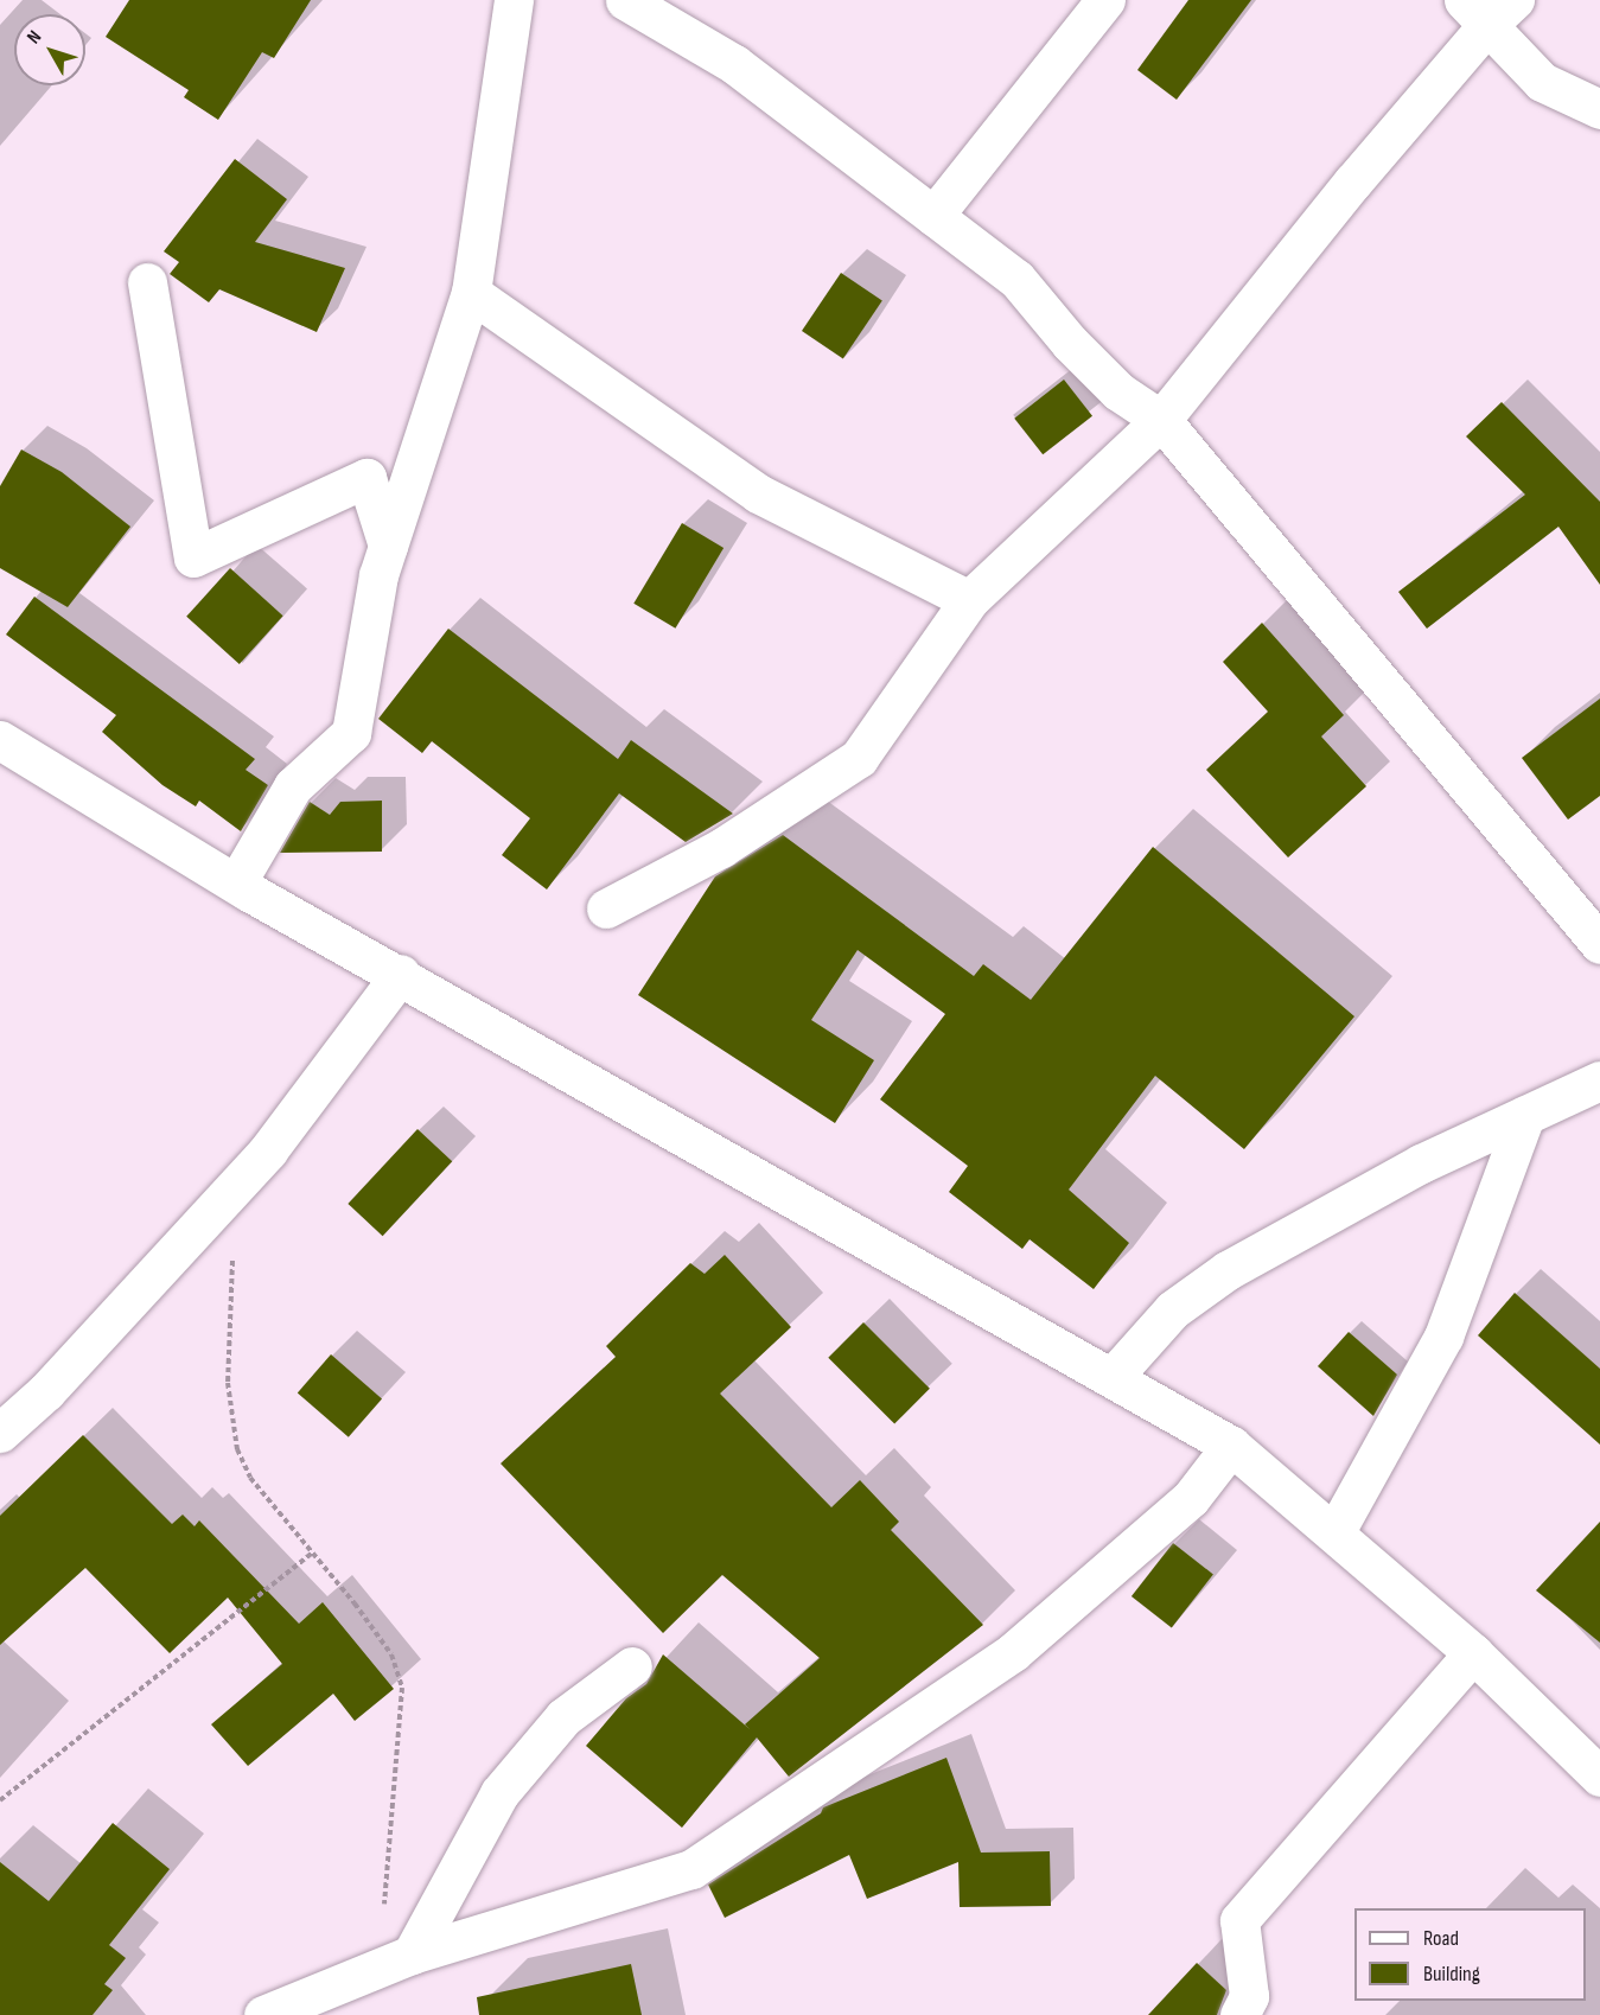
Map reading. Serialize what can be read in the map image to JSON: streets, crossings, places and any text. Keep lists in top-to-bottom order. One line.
{"legend":["Road","Building"],"north":"top left"}
